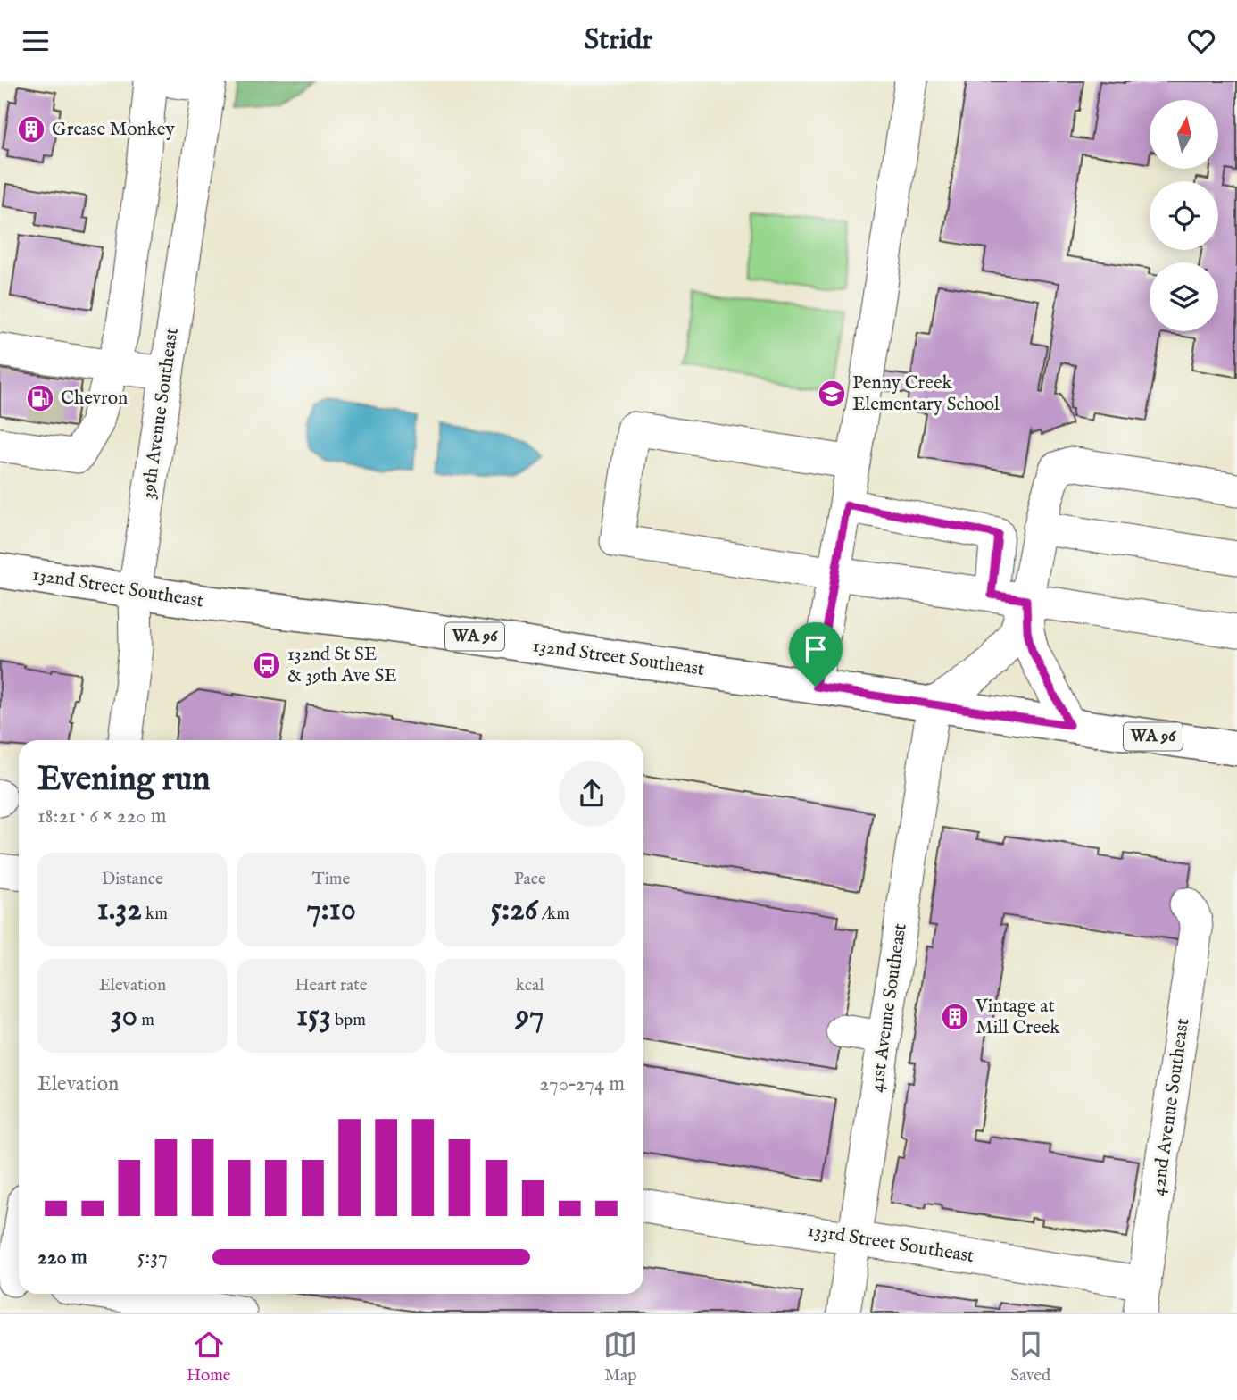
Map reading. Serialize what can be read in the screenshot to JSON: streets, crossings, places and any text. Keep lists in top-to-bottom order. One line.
{"streets":{"main road":["132nd Street Southeast","WA 96"],"street":["39th Avenue Southeast","41st Avenue Southeast","42nd Avenue Southeast","133rd Street Southeast"]},"crossings":[["39th Avenue Southeast","132nd Street Southeast"],["132nd Street Southeast","41st Avenue Southeast"],["41st Avenue Southeast","133rd Street Southeast"],["42nd Avenue Southeast","133rd Street Southeast"]],"places":{"building":["Grease Monkey","Vintage at Mill Creek"],"school or university":["Penny Creek Elementary School"],"fuel station":["Chevron"],"bus stop":["132nd St SE & 39th Ave SE"]},"north":"top","page":{"header":"Stridr","heading":["Evening run","18:21 · 6 × 220 m"],"stats":[["Distance","1.32 km"],["Time","7:10"],["Pace","5:26 /km"],["Elevation","30 m"],["Heart rate","153 bpm"],["kcal","97"]],"chart":["Elevation","270–274 m"],"list":[{"name":"220 m","note":"5:37"}],"tabs":["Home","Map","Saved"]}}
